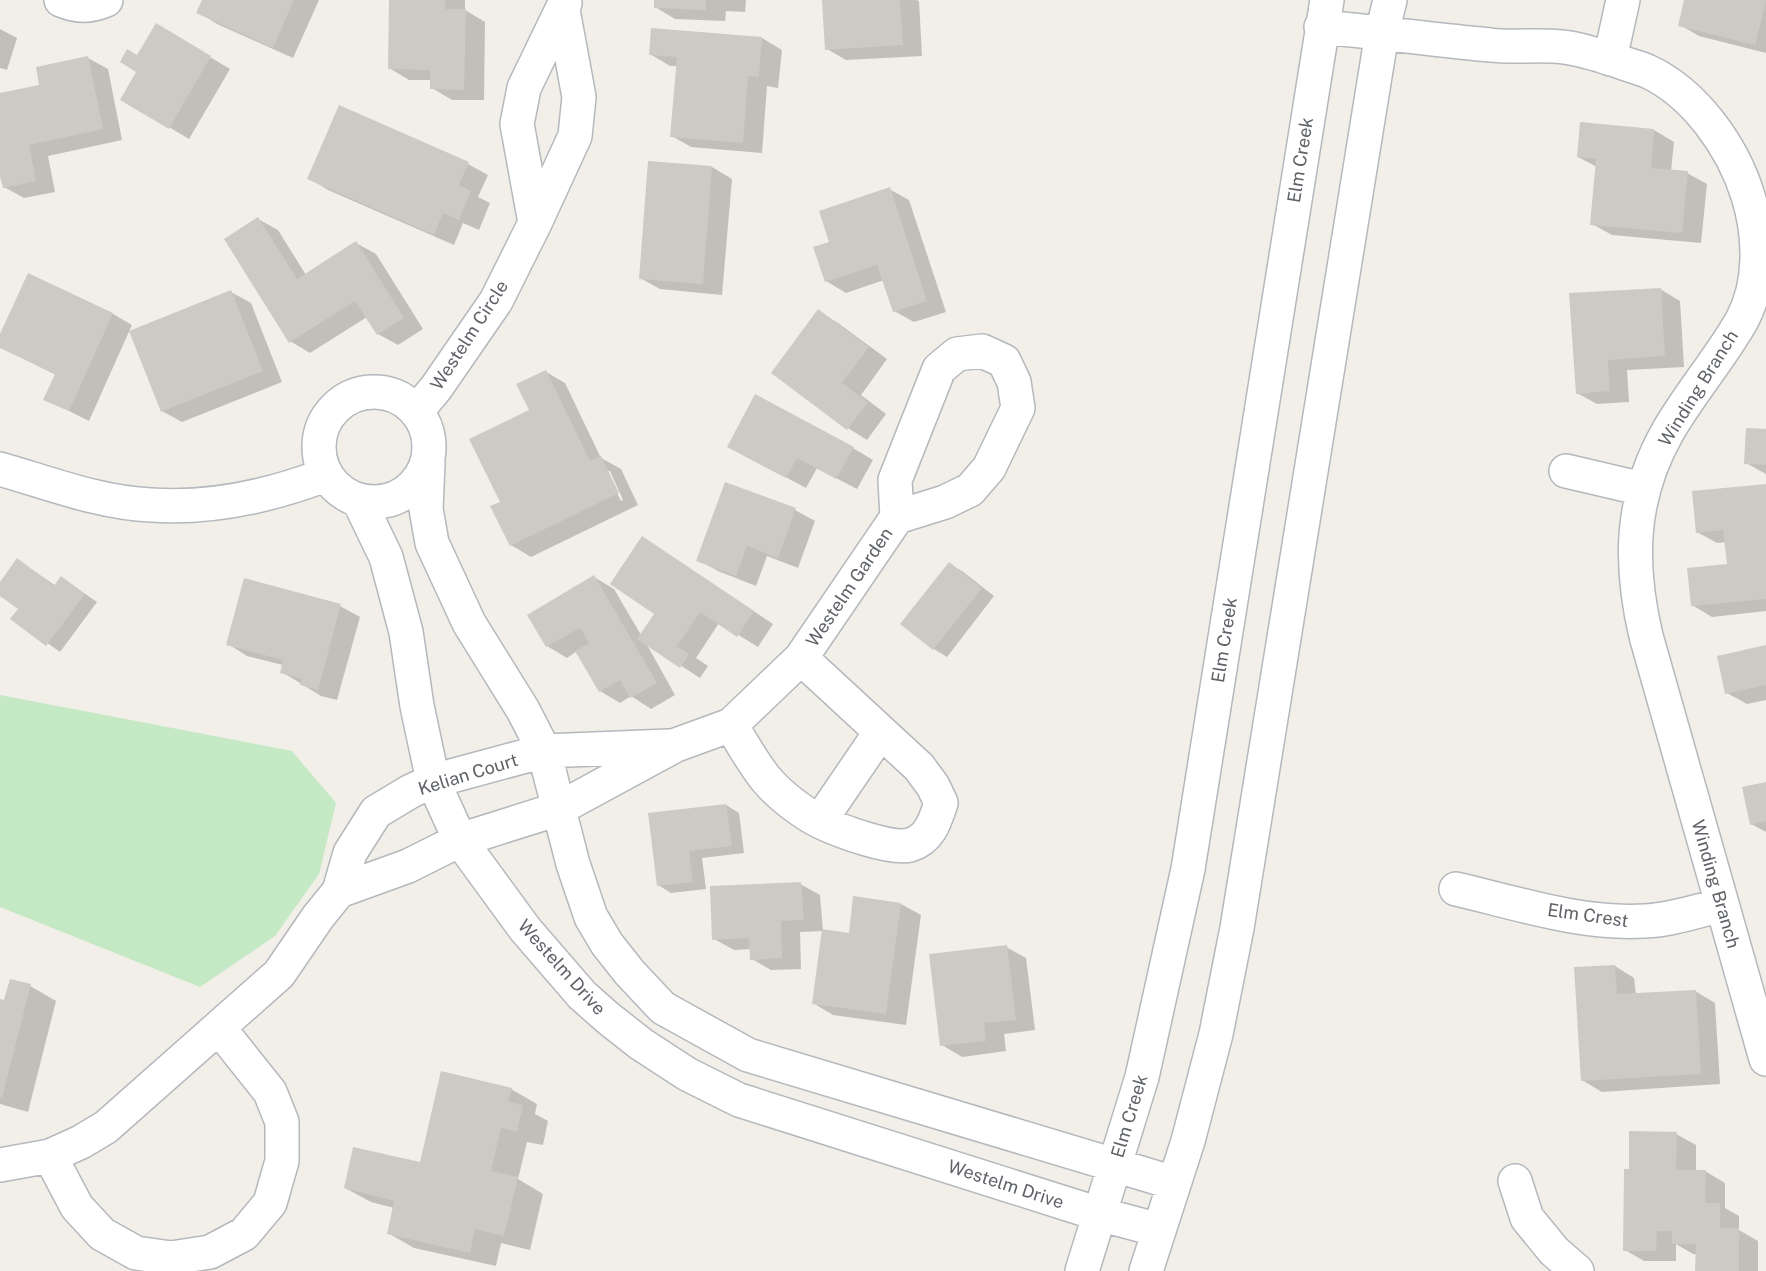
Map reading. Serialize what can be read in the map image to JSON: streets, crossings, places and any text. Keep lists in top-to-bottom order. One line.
{"streets":{"street":["Elm Creek","Westelm Circle","Winding Branch","Westelm Garden","Kelian Court","Elm Crest","Westelm Drive"]},"crossings":[["Elm Creek","Winding Branch"],["Elm Creek","Westelm Drive"],["Westelm Circle","Westelm Drive"],["Winding Branch","Elm Crest"],["Westelm Garden","Kelian Court"],["Westelm Garden","Westelm Drive"],["Kelian Court","Westelm Drive"]]}
